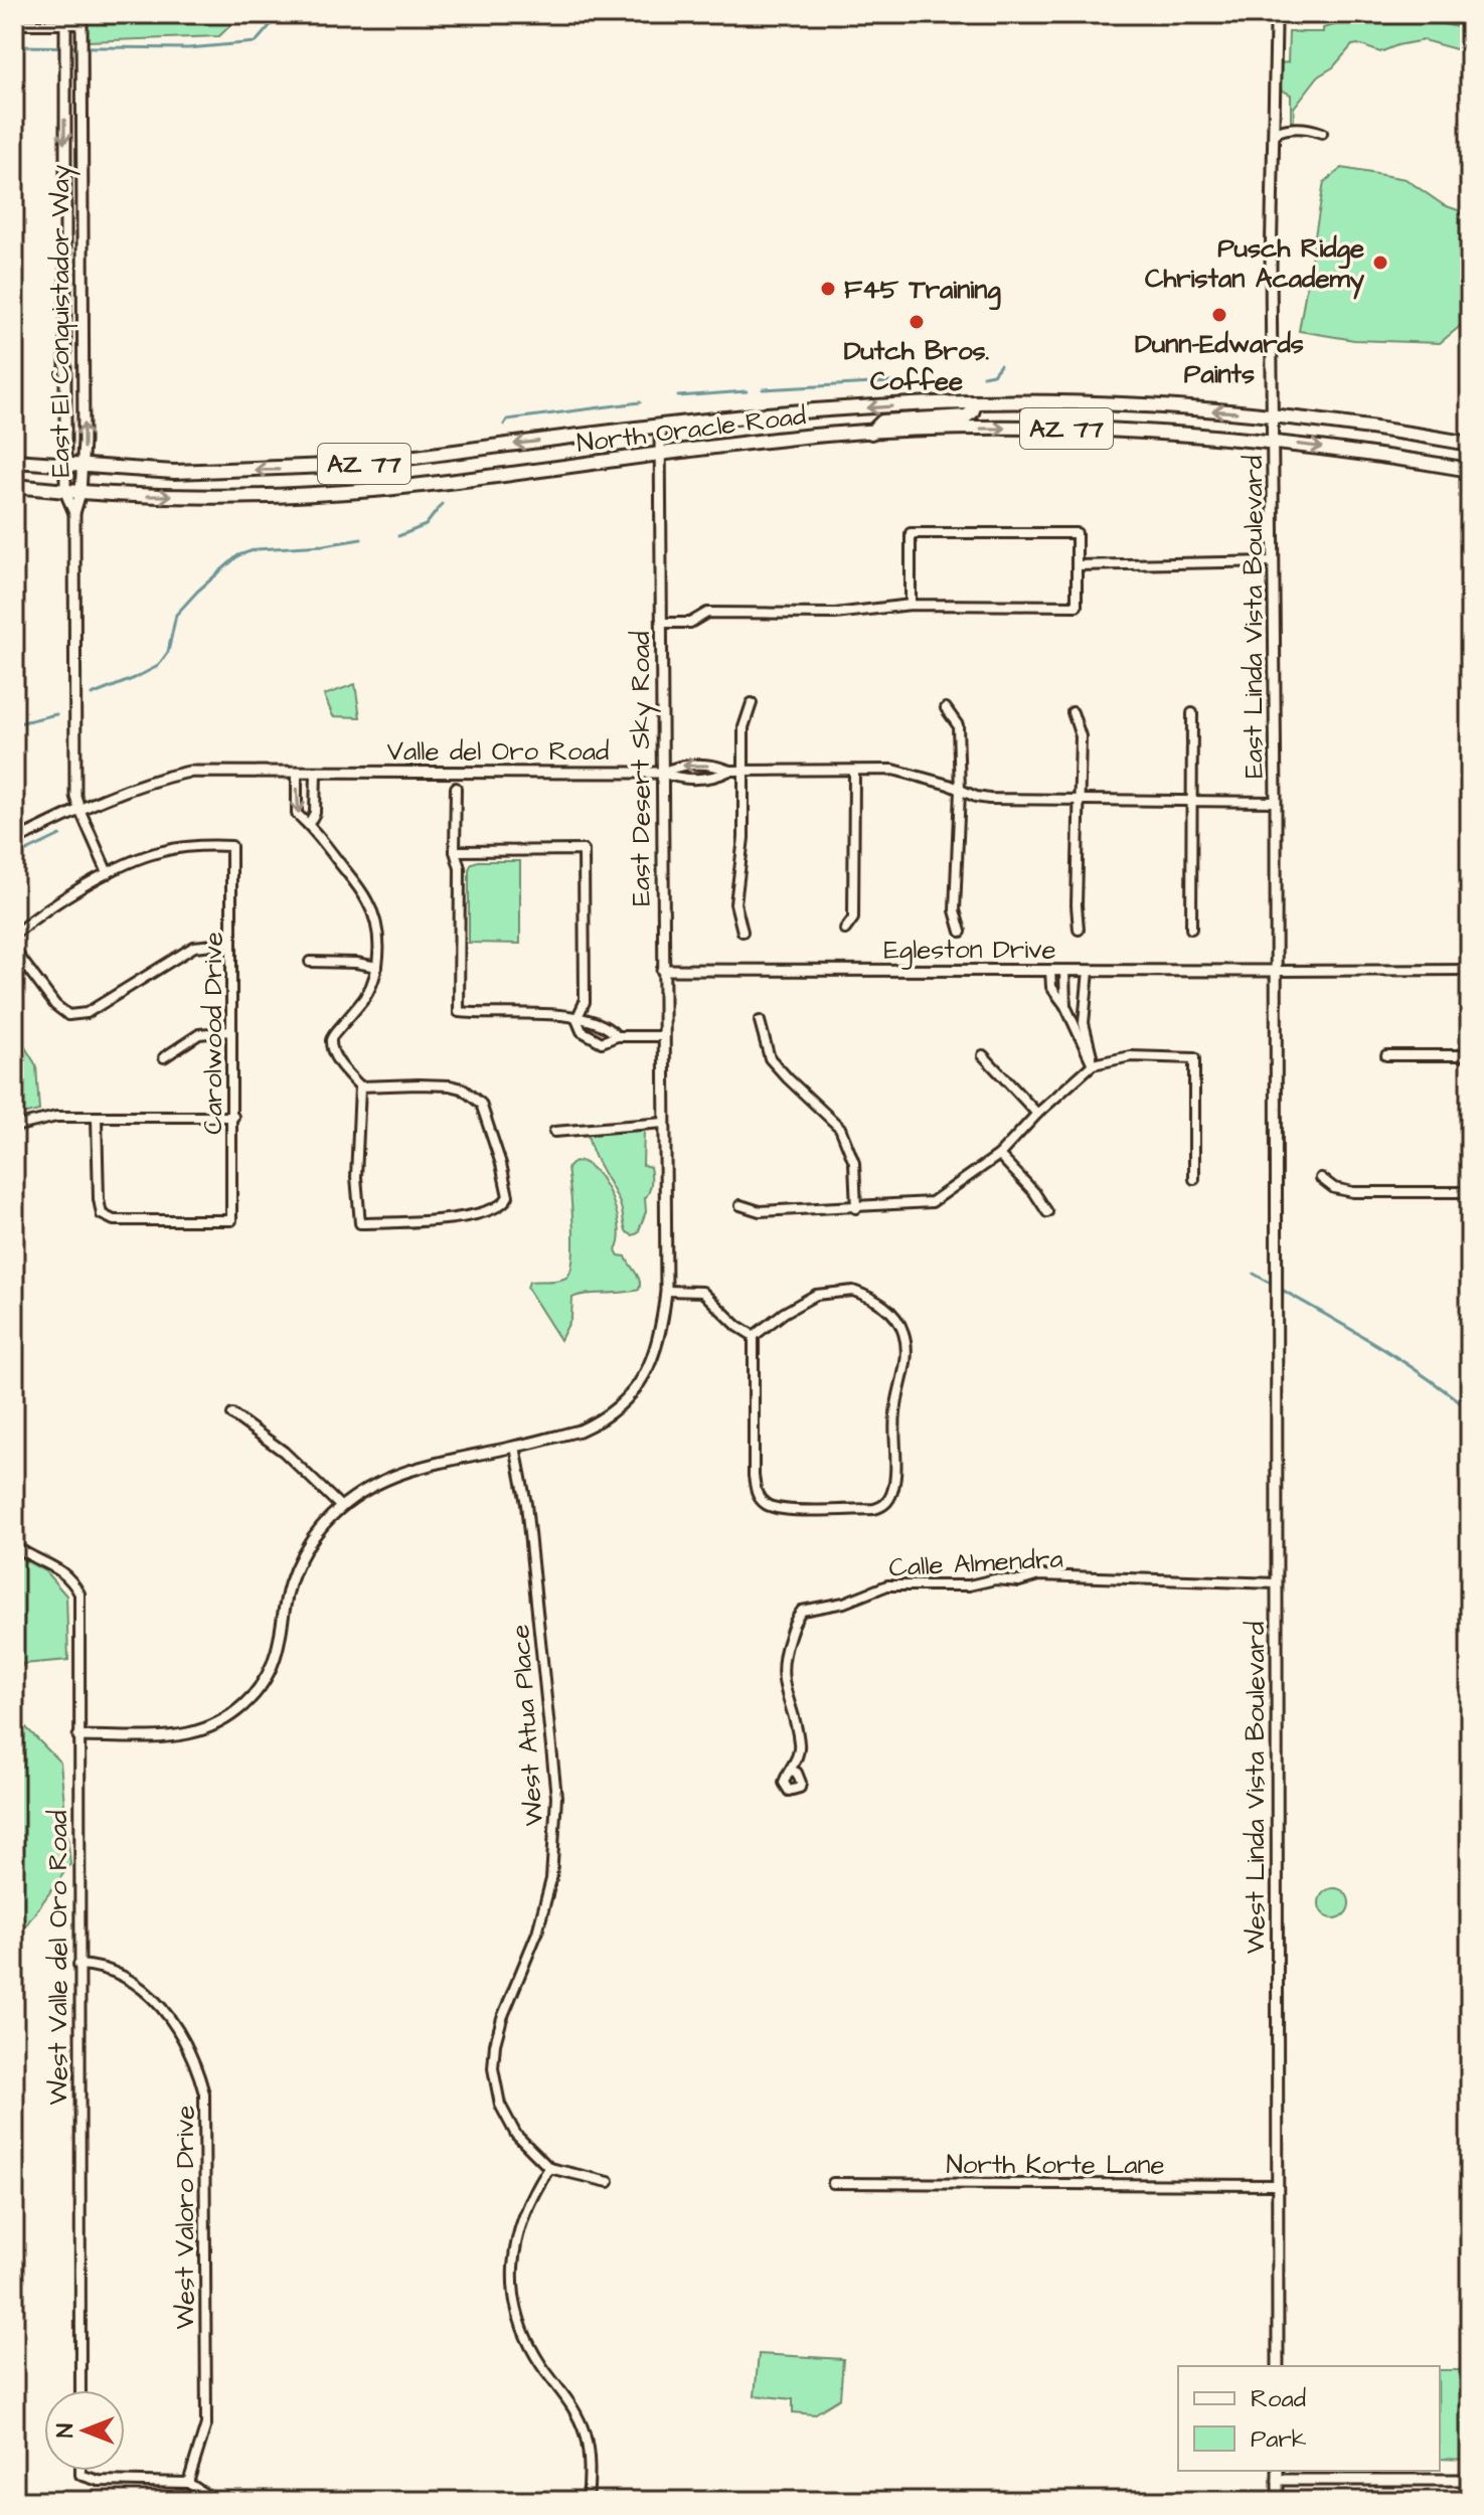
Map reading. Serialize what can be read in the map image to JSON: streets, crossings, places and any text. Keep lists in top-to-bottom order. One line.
{"streets":{"highway":["North Oracle Road","AZ 77"],"street":["East El Conquistador Way","East Linda Vista Boulevard","Valle del Oro Road","East Desert Sky Road","Egleston Drive","Carolwood Drive","Calle Almendra","West Atua Place","West Linda Vista Boulevard","West Valle del Oro Road","North Korte Lane","West Valoro Drive"]},"crossings":[["East El Conquistador Way","North Oracle Road"],["East El Conquistador Way","Carolwood Drive"],["North Oracle Road","East Linda Vista Boulevard"],["North Oracle Road","East Desert Sky Road"],["East Linda Vista Boulevard","Egleston Drive"],["East Linda Vista Boulevard","West Linda Vista Boulevard"],["Valle del Oro Road","East Desert Sky Road"],["East Desert Sky Road","Egleston Drive"],["East Desert Sky Road","West Atua Place"],["East Desert Sky Road","West Valle del Oro Road"],["Calle Almendra","West Linda Vista Boulevard"],["West Linda Vista Boulevard","North Korte Lane"],["West Valle del Oro Road","West Valoro Drive"]],"places":["Pusch Ridge Christan Academy","F45 Training","Dunn-Edwards Paints","Dutch Bros. Coffee"],"legend":["Road","Park"],"north":"left"}
